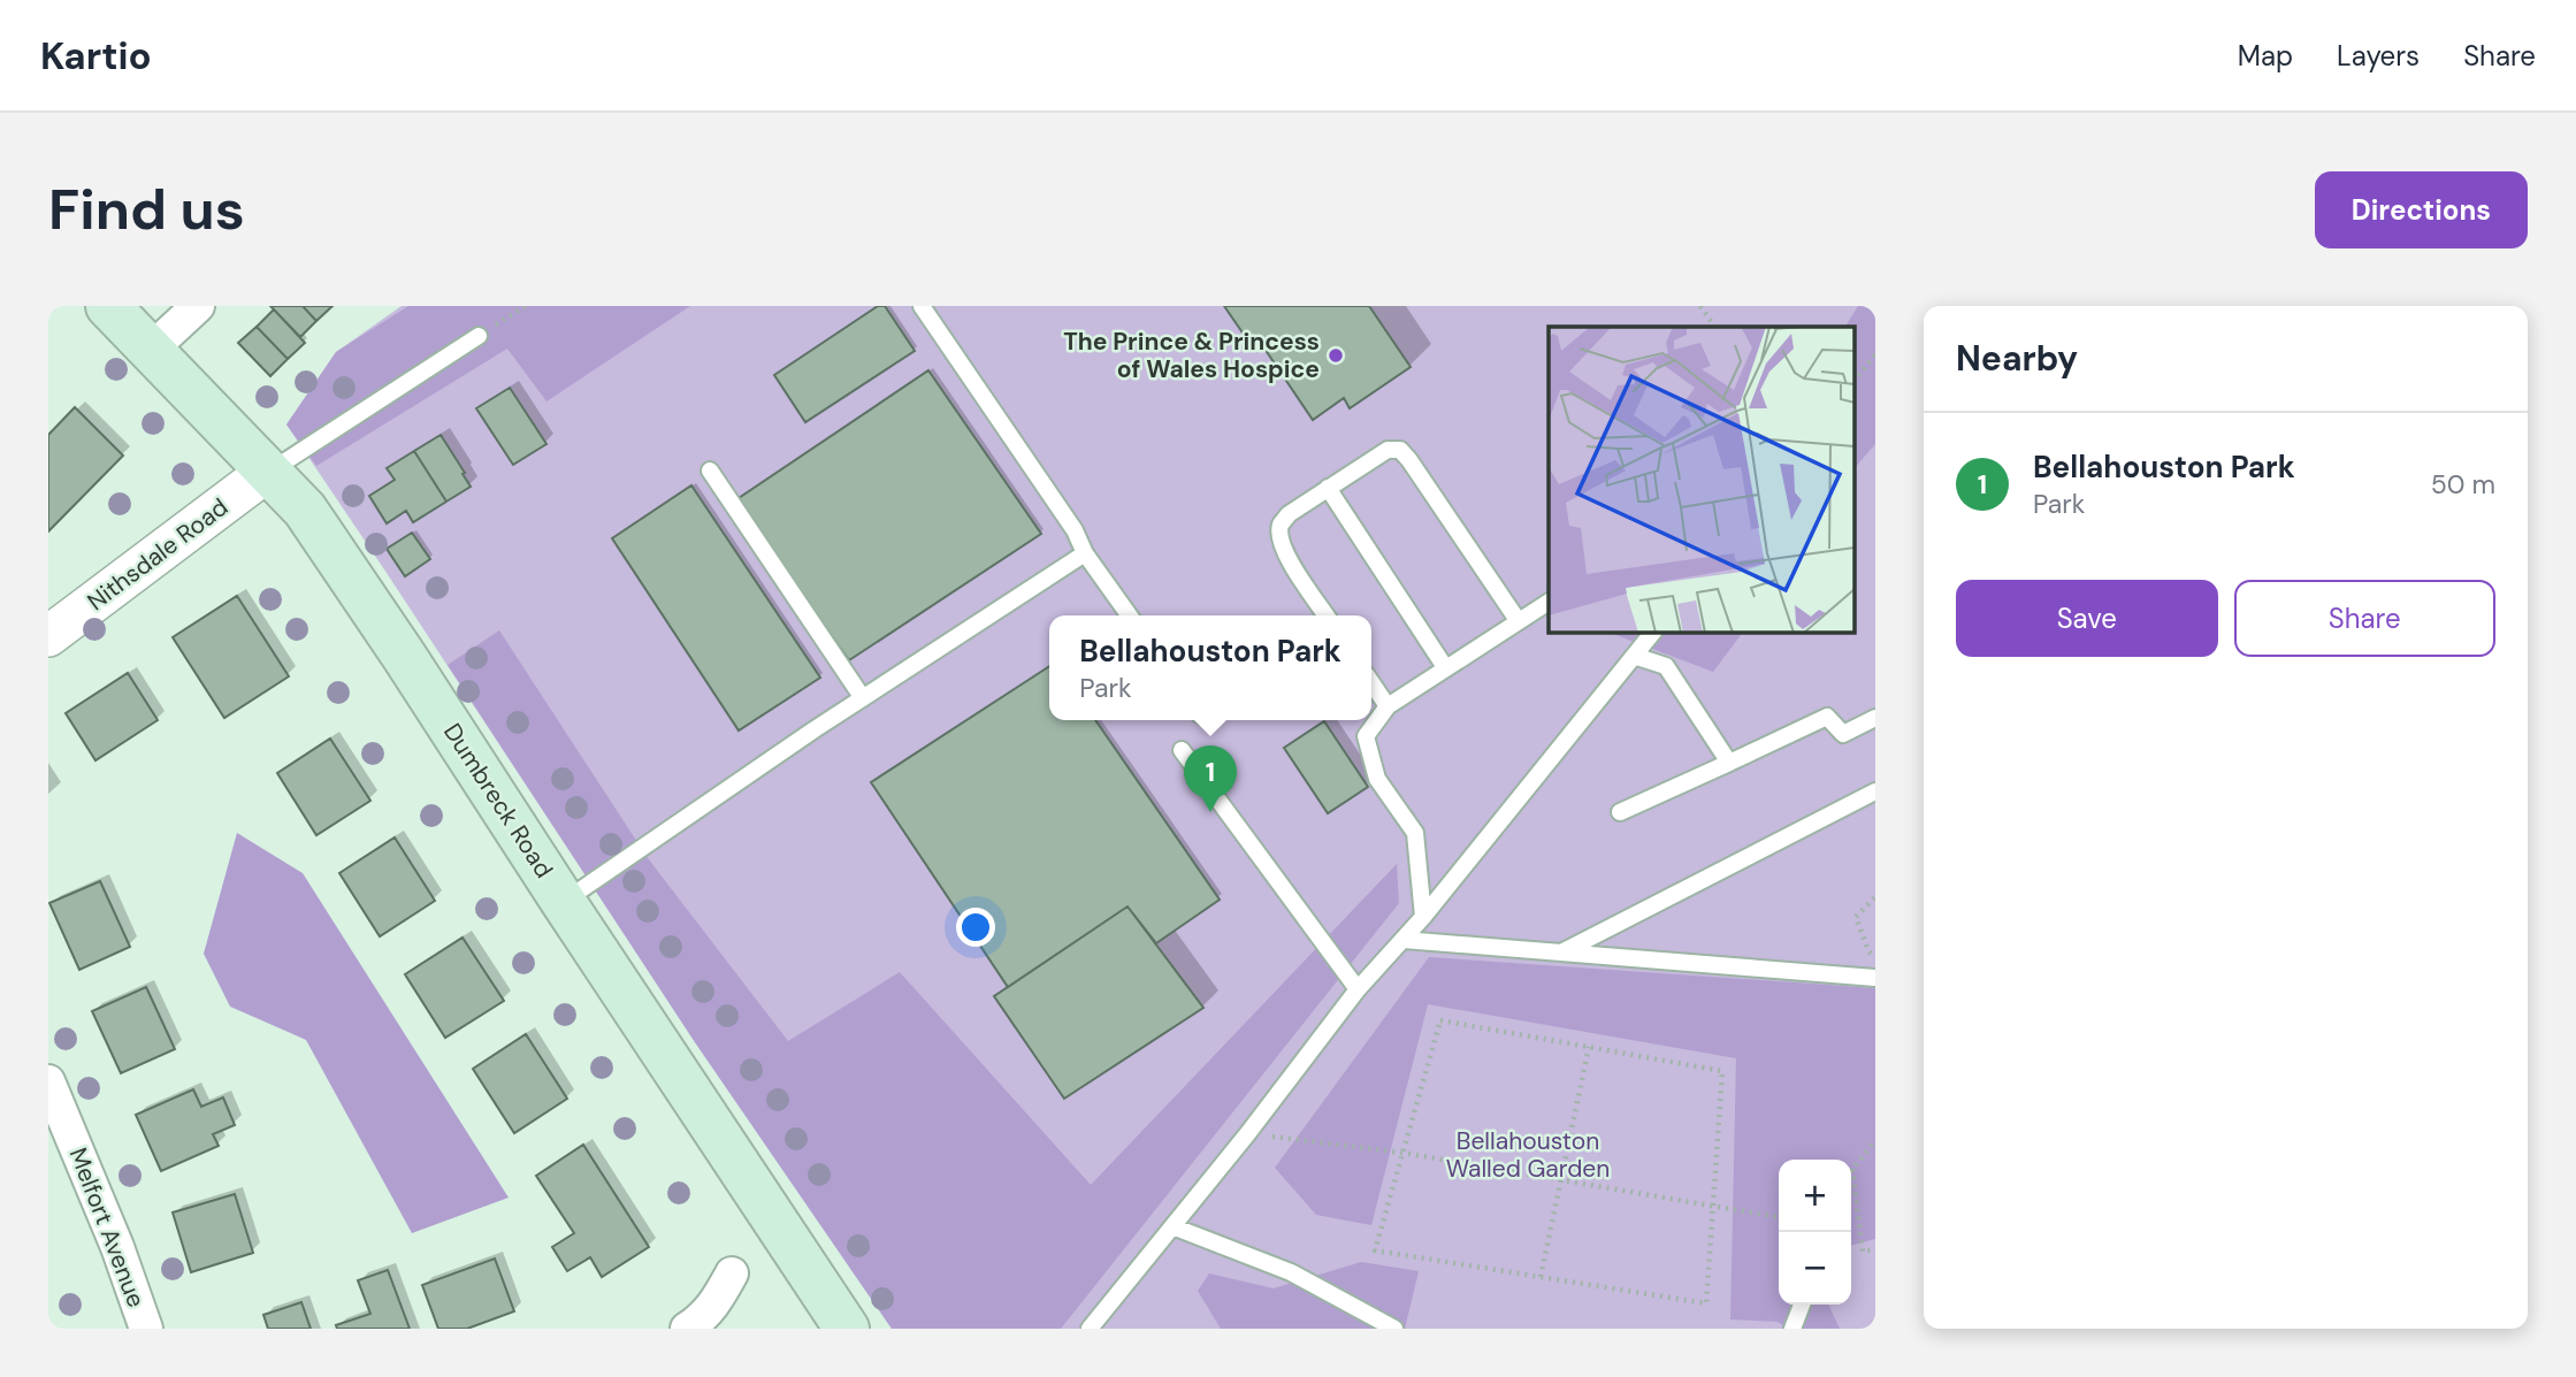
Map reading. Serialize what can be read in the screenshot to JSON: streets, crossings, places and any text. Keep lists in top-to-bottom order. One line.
{"streets":{"main road":["Dumbreck Road"],"street":["Nithsdale Road","Melfort Avenue"]},"crossings":[["Nithsdale Road","Dumbreck Road"]],"parks":["Bellahouston Walled Garden"],"places":["The Prince & Princess of Wales Hospice"],"page":{"header":"Kartio","nav":["Map","Layers","Share"],"buttons":["Directions",["Save","Share"]],"title":"Find us","heading":"Nearby","list":[{"mark":"1","name":"Bellahouston Park","note":"Park","value":"50 m"}],"popup":["Bellahouston Park","Park"],"pins":"1","map_buttons":["+","−"]}}
